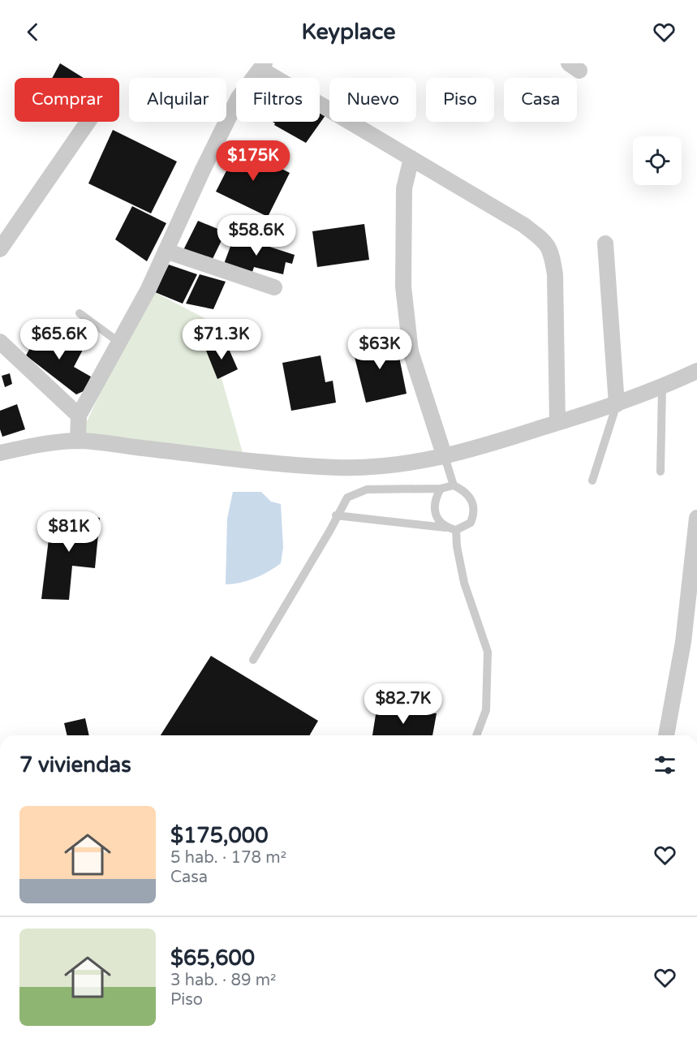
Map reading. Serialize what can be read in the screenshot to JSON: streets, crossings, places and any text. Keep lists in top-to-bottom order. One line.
{"page":{"header":"Keyplace","chip":["Comprar","Alquilar","Filtros","Nuevo","Piso","Casa"],"price":["$175K","$58.6K","$65.6K","$71.3K","$63K","$81K","$82.7K"],"heading":"7 viviendas","list":[{"name":"$175,000","note":"5 hab. · 178 m² · Casa"},{"name":"$65,600","note":"3 hab. · 89 m² · Piso"}]}}
